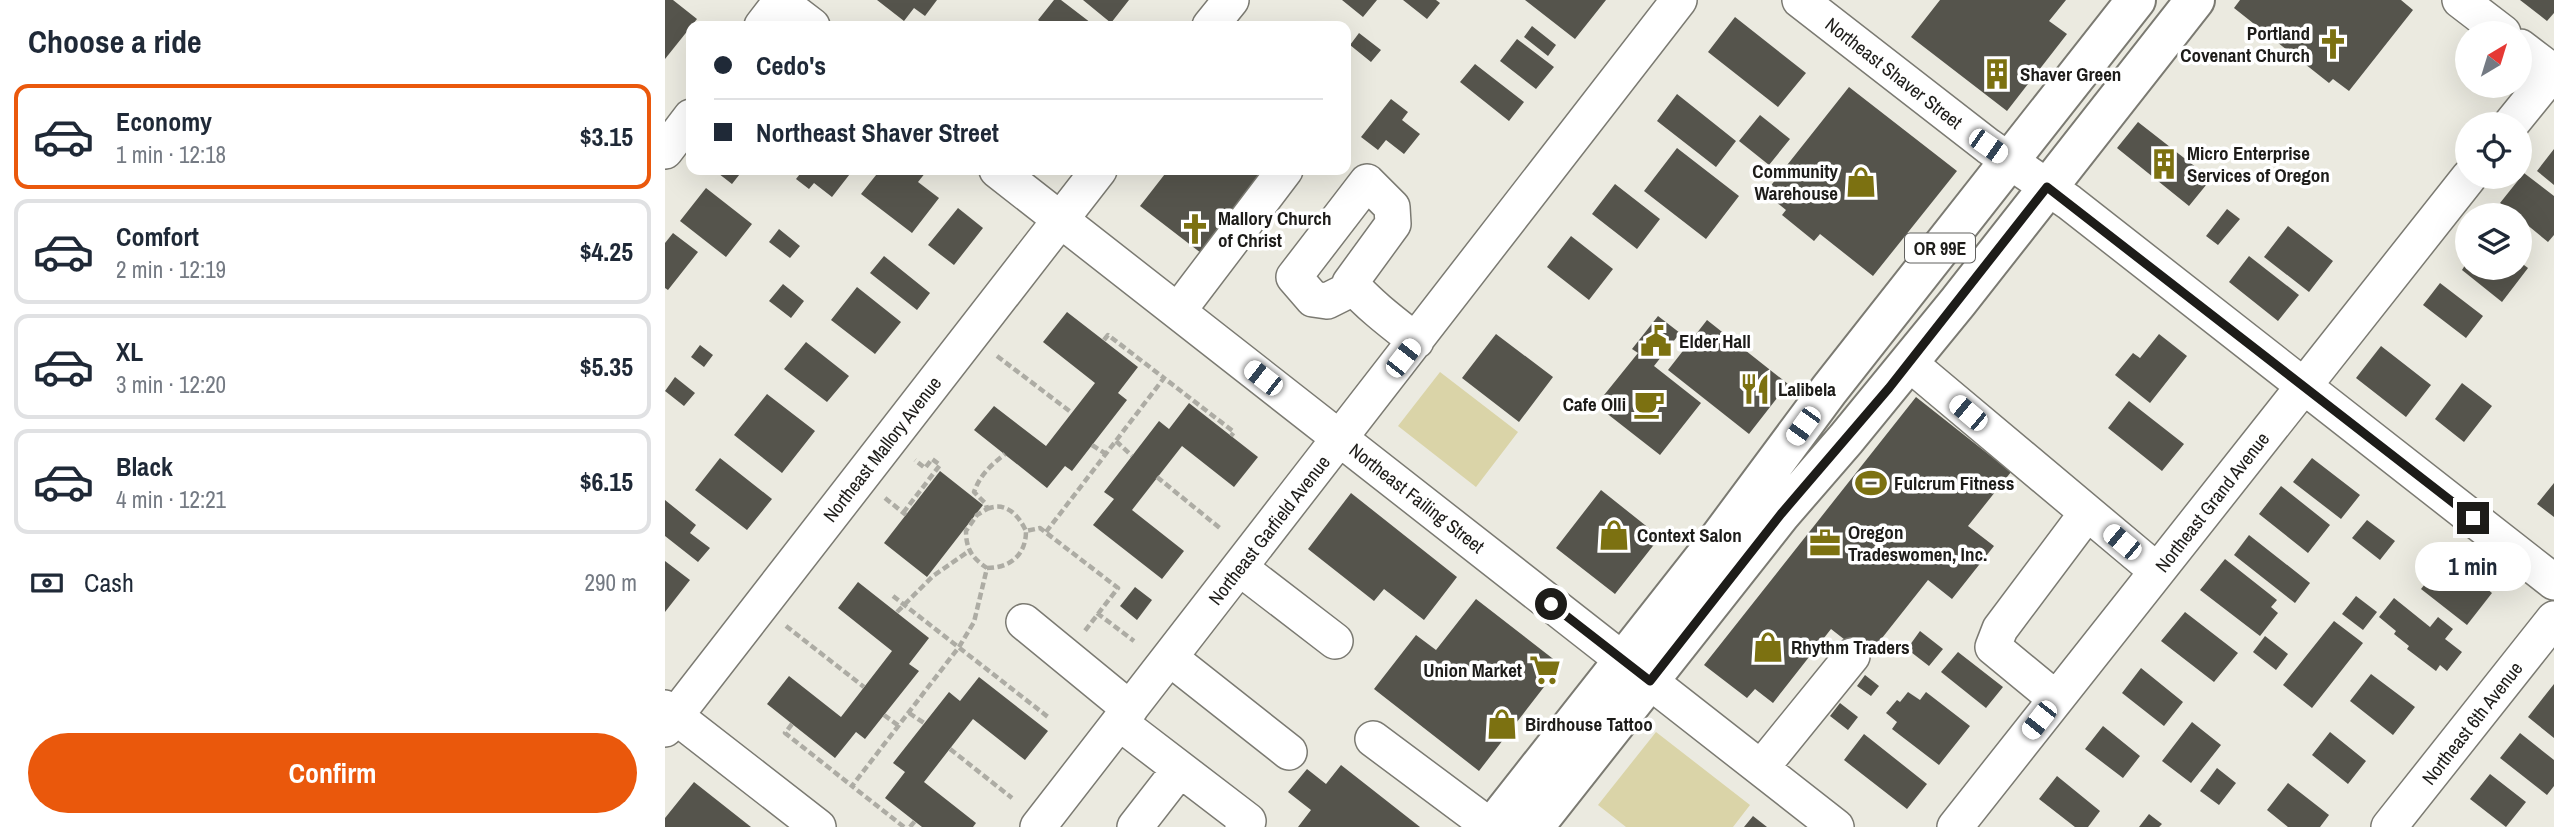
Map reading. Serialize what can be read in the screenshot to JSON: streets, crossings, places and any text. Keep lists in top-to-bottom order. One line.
{"streets":{"main road":["OR 99E"],"street":["Northeast Shaver Street","Northeast Mallory Avenue","Northeast Failing Street","Northeast Grand Avenue","Northeast Garfield Avenue","Northeast 6th Avenue"]},"crossings":[["Northeast Shaver Street","OR 99E"],["Northeast Shaver Street","Northeast Grand Avenue"],["OR 99E","Northeast Failing Street"],["Northeast Mallory Avenue","Northeast Failing Street"],["Northeast Failing Street","Northeast Garfield Avenue"]],"places":{"church":["Portland Covenant Church","Mallory Church of Christ"],"building":["Shaver Green","Micro Enterprise Services of Oregon"],"shop":["Community Warehouse","Context Salon","Rhythm Traders","Birdhouse Tattoo"],"public building":["Elder Hall"],"restaurant":["Lalibela"],"cafe":["Cafe Olli"],"sports":["Fulcrum Fitness"],"office":["Oregon Tradeswomen, Inc."],"supermarket":["Union Market"]},"north":"top right","page":{"heading":"Choose a ride","banner":["Cedo's","Northeast Shaver Street"],"list":[{"name":"Economy","note":"1 min · 12:18","value":"$3.15"},{"name":"Comfort","note":"2 min · 12:19","value":"$4.25"},{"name":"XL","note":"3 min · 12:20","value":"$5.35"},{"name":"Black","note":"4 min · 12:21","value":"$6.15"}],"bubble":"1 min","pay":["Cash","290 m"],"buttons":"Confirm"}}
